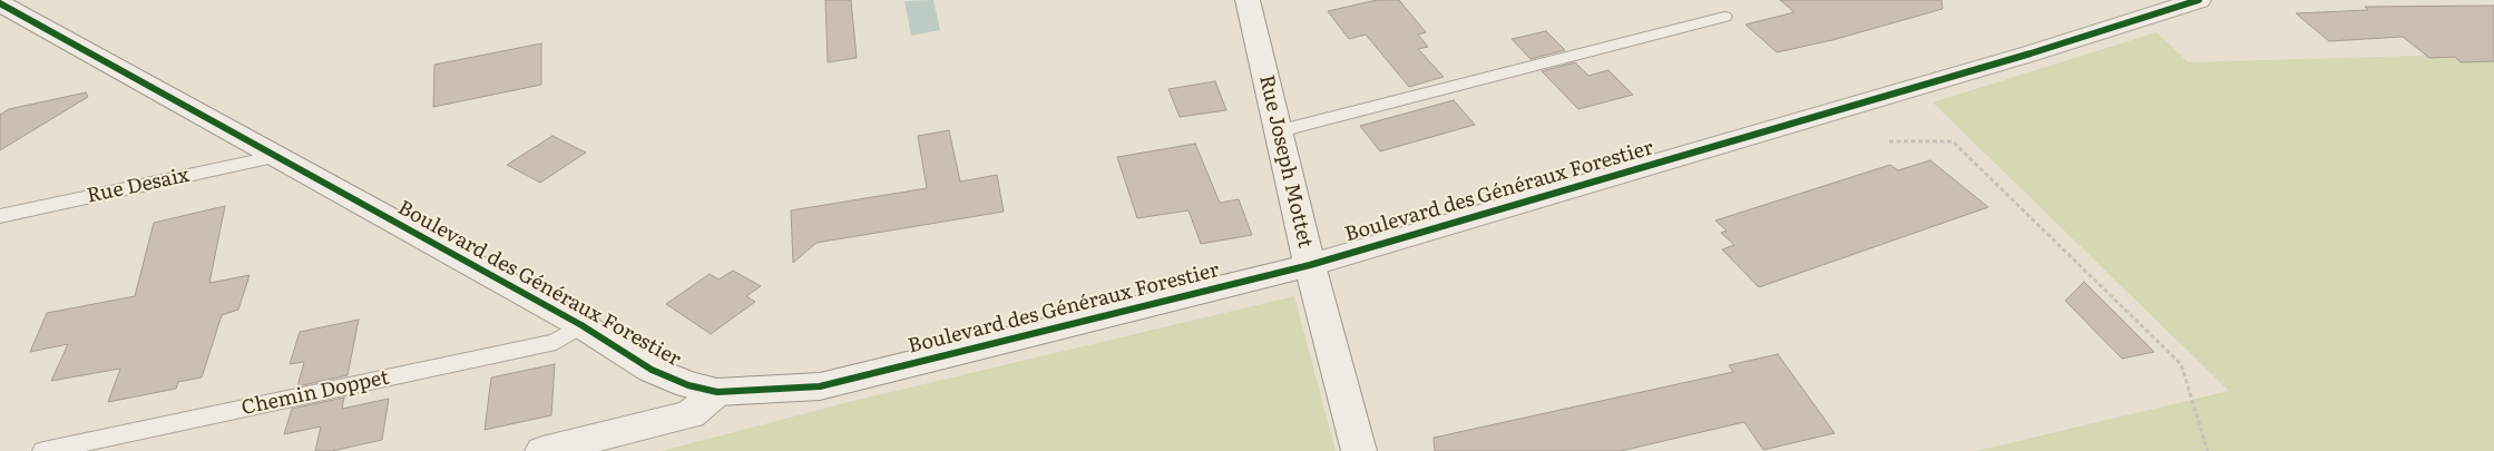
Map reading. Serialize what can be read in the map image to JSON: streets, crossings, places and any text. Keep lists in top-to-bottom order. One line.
{"streets":{"street":["Rue Joseph Mottet","Boulevard des Généraux Forestier"],"lane":["Rue Desaix","Chemin Doppet"]},"crossings":[["Rue Joseph Mottet","Boulevard des Généraux Forestier"],["Rue Desaix","Boulevard des Généraux Forestier"],["Boulevard des Généraux Forestier","Chemin Doppet"]]}
